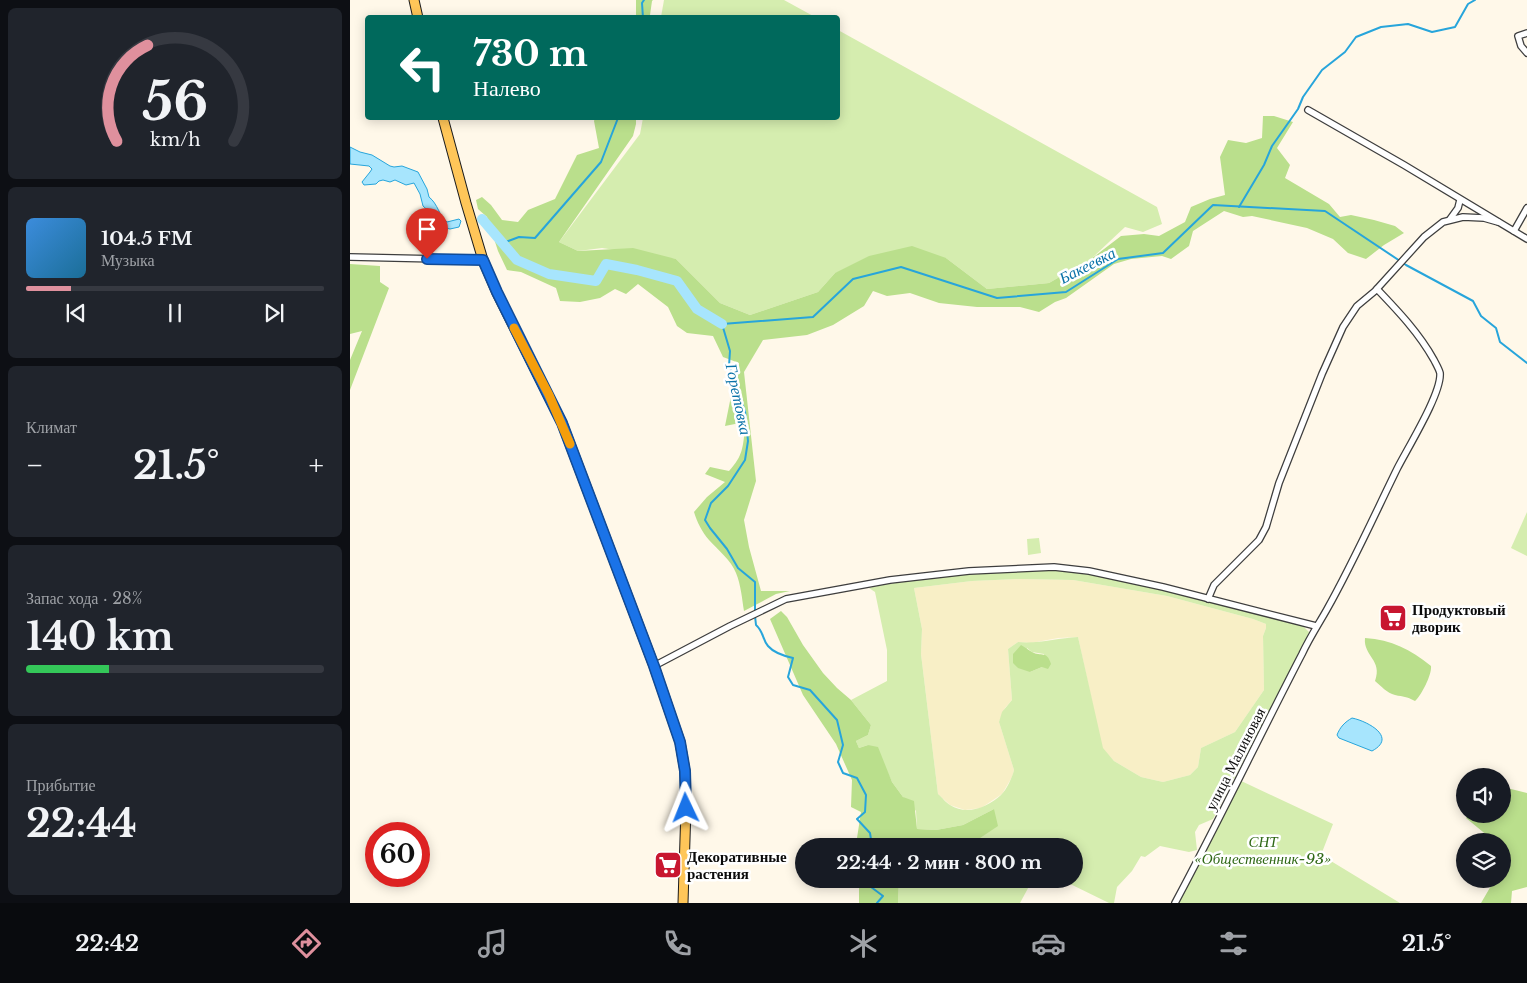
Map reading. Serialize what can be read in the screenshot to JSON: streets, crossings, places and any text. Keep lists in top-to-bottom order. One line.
{"streets":{"street":["улица Малиновая"]},"water":["Бакеевка","Горетовка"],"parks":["СНТ «Общественник-93»"],"places":{"supermarket":["Продуктовый дворик","Декоративные растения"]},"page":{"turn":["730 m","Налево"],"song":["104.5 FM","Музыка"],"tile":["Климат",["Запас хода · 28%","140 km"],["Прибытие","22:44"]],"heat":["−","21.5°","+"],"limit":"60","trip":"22:44 · 2 мин · 800 m","tabs":["22:42","21.5°"],"gauge":["56","km/h"]}}
